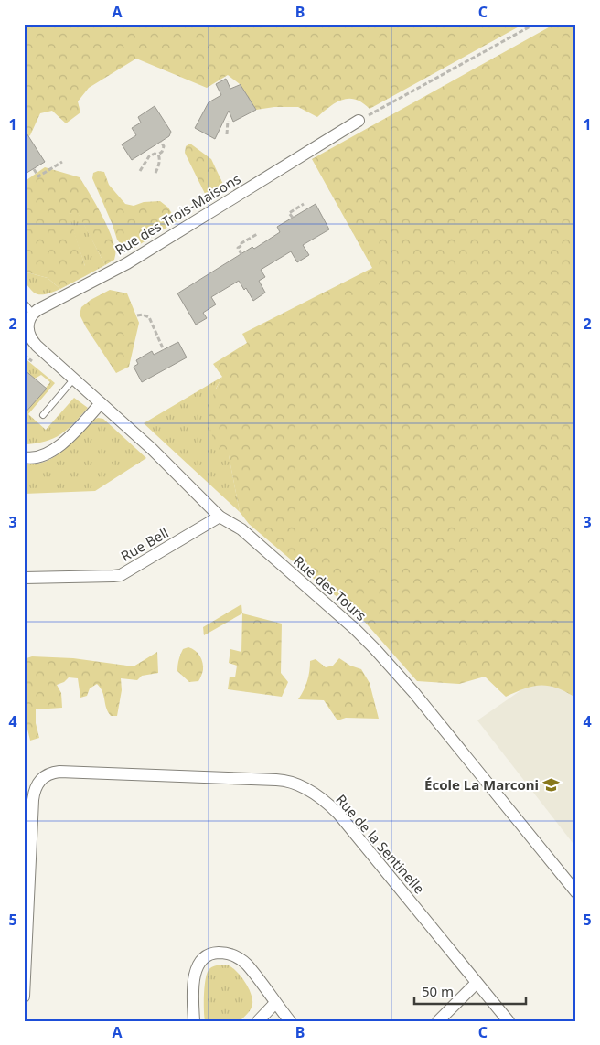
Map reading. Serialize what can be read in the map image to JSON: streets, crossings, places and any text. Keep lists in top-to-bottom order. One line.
{"streets":{"street":["Rue des Trois-Maisons","Rue Bell","Rue des Tours","Rue de la Sentinelle"]},"crossings":[["Rue des Trois-Maisons","Rue des Tours"],["Rue Bell","Rue des Tours"]],"places":{"school or university":["École La Marconi"]},"scale_bar":"50 m","grid":{"columns":["A","B","C"],"rows":["1","2","3","4","5"]}}
